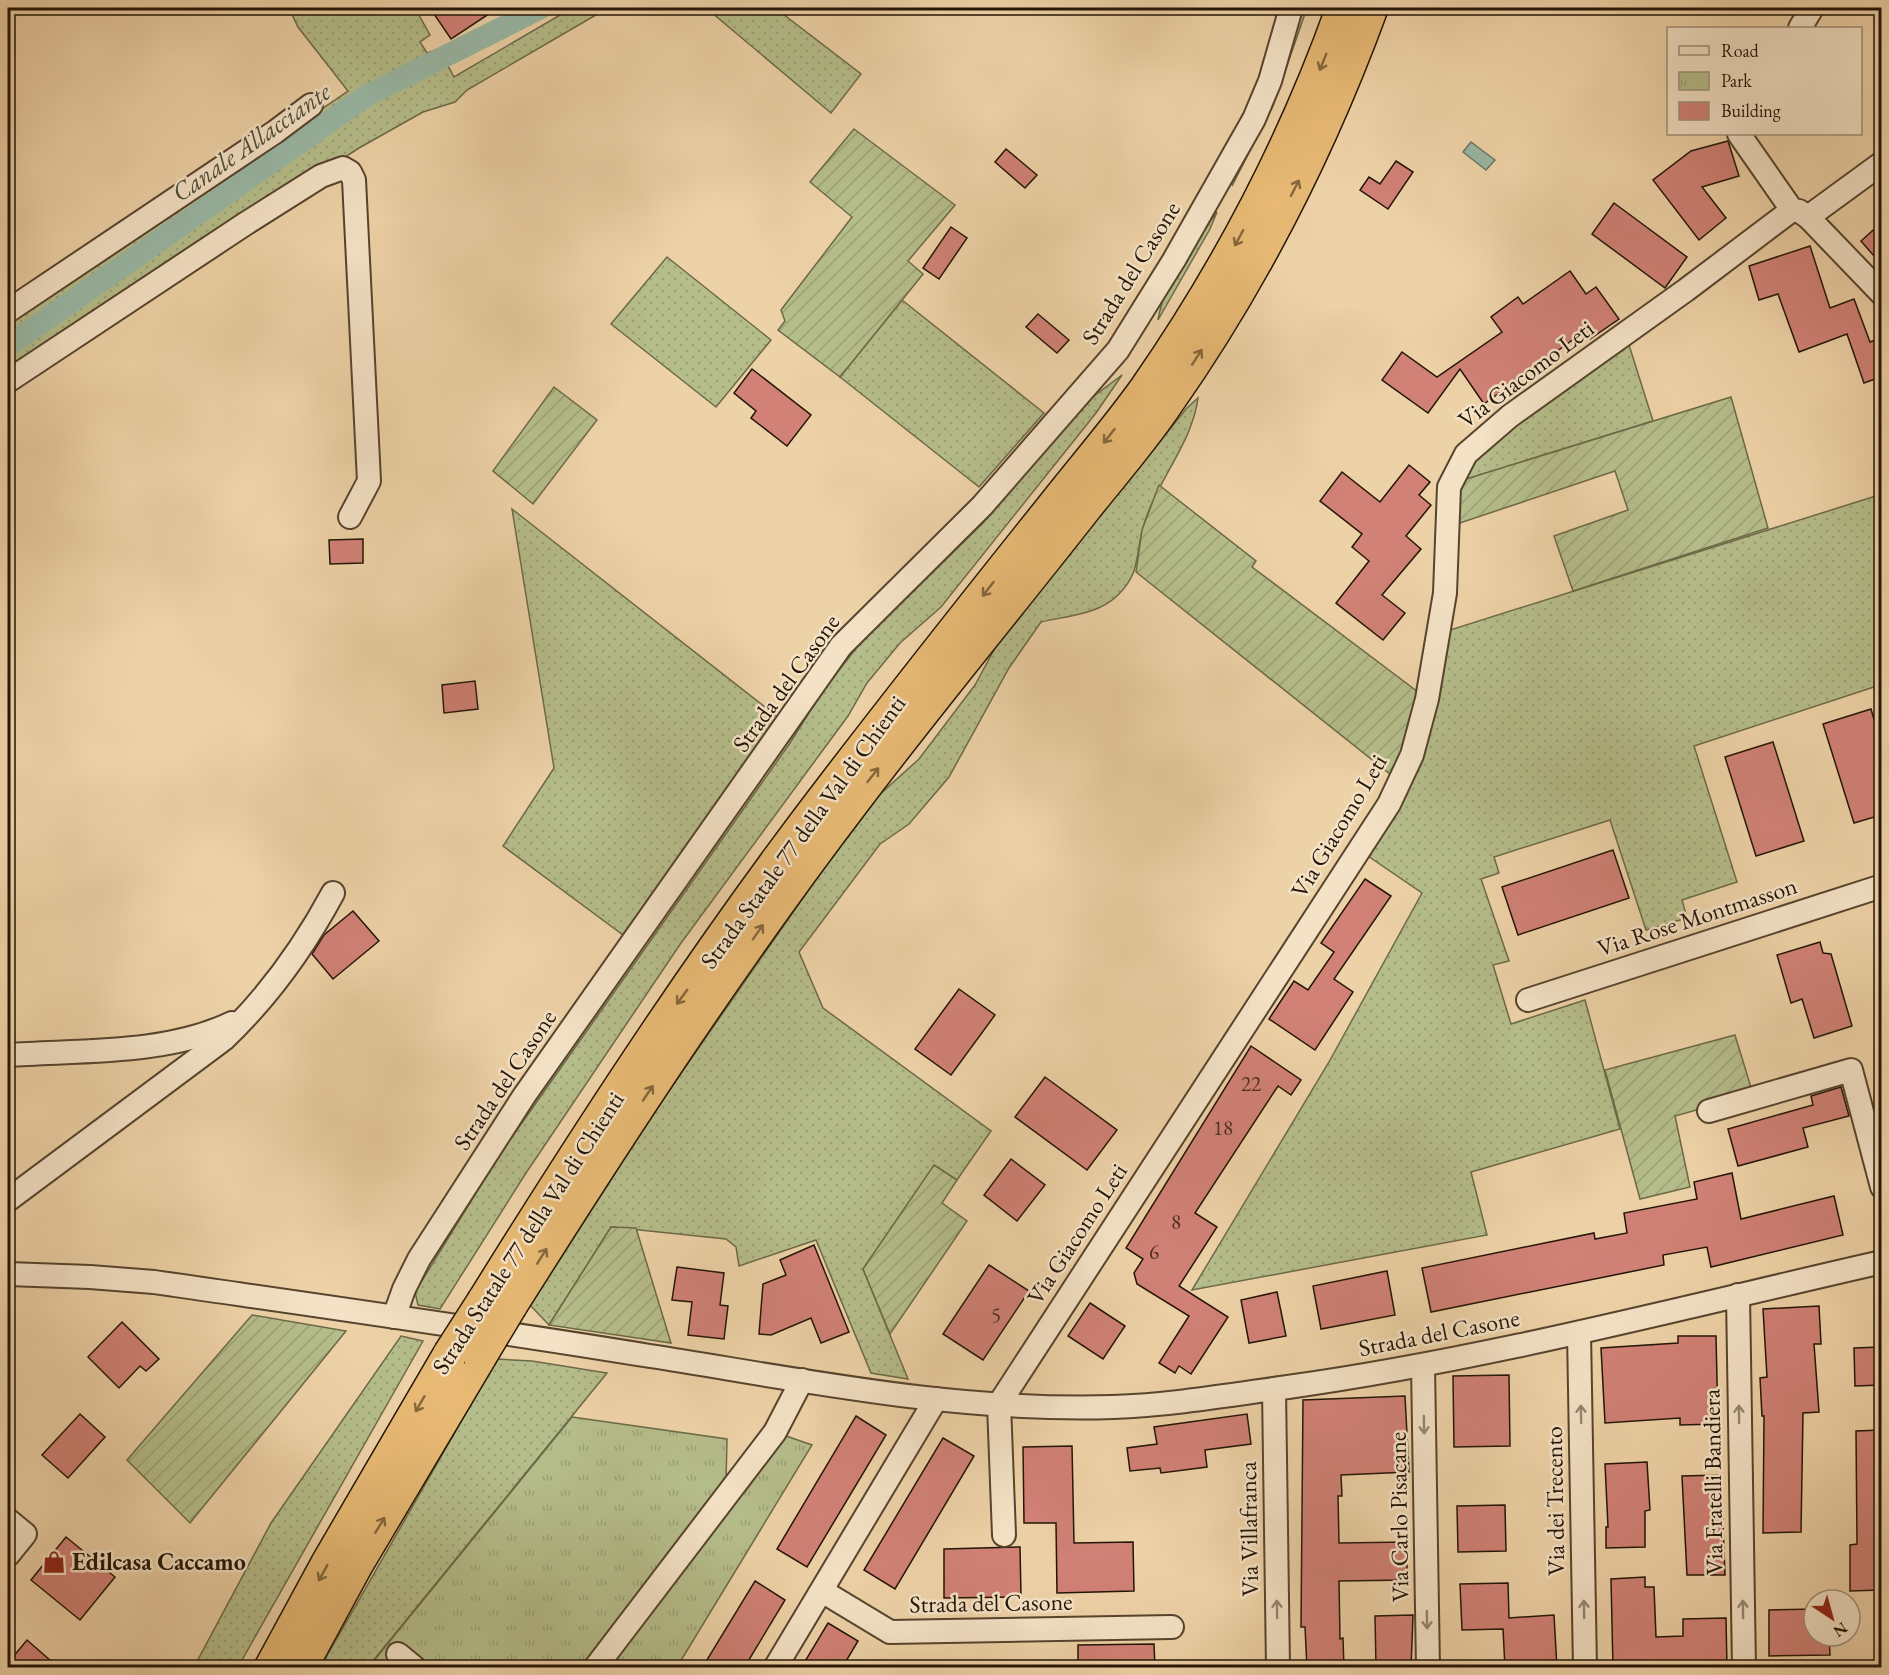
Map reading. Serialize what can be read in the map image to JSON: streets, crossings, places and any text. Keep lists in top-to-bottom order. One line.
{"streets":{"highway":["Strada Statale 77 della Val di Chienti"],"street":["Strada del Casone","Via Giacomo Leti","Via Rose Montmasson","Via Fratelli Bandiera","Via dei Trecento","Via Carlo Pisacane","Via Villafranca"]},"crossings":[["Strada del Casone","Via Giacomo Leti"],["Strada del Casone","Via Fratelli Bandiera"],["Strada del Casone","Via dei Trecento"],["Strada del Casone","Via Carlo Pisacane"],["Strada del Casone","Via Villafranca"]],"one_way":["Via Fratelli Bandiera","Via dei Trecento","Via Carlo Pisacane","Via Villafranca"],"water":["Canale Allacciante"],"places":{"shop":["Edilcasa Caccamo"]},"house_numbers":["22","18","8","6","5"],"legend":["Road","Park","Building"],"north":"bottom right"}
